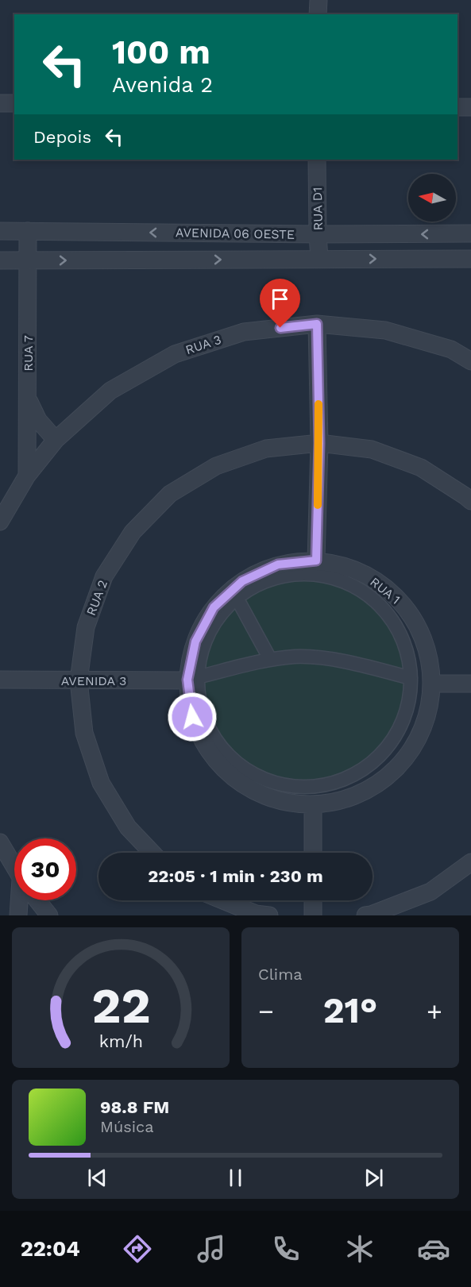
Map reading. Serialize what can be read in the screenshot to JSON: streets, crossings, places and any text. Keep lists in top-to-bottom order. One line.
{"streets":{"street":["RUA D1","AVENIDA 06 OESTE","RUA 3","RUA 7","RUA 1","RUA 2","AVENIDA 3"]},"crossings":[["RUA D1","AVENIDA 06 OESTE"],["AVENIDA 06 OESTE","RUA 7"],["RUA 3","RUA 7"],["RUA 1","AVENIDA 3"],["RUA 2","AVENIDA 3"]],"north":"left","page":{"turn":["100 m","Avenida 2"],"then":"Depois","limit":"30","trip":"22:05 · 1 min · 230 m","tile":"Clima","heat":["−","21°","+"],"song":["98.8 FM","Música"],"tabs":"22:04","gauge":["22","km/h"]}}
